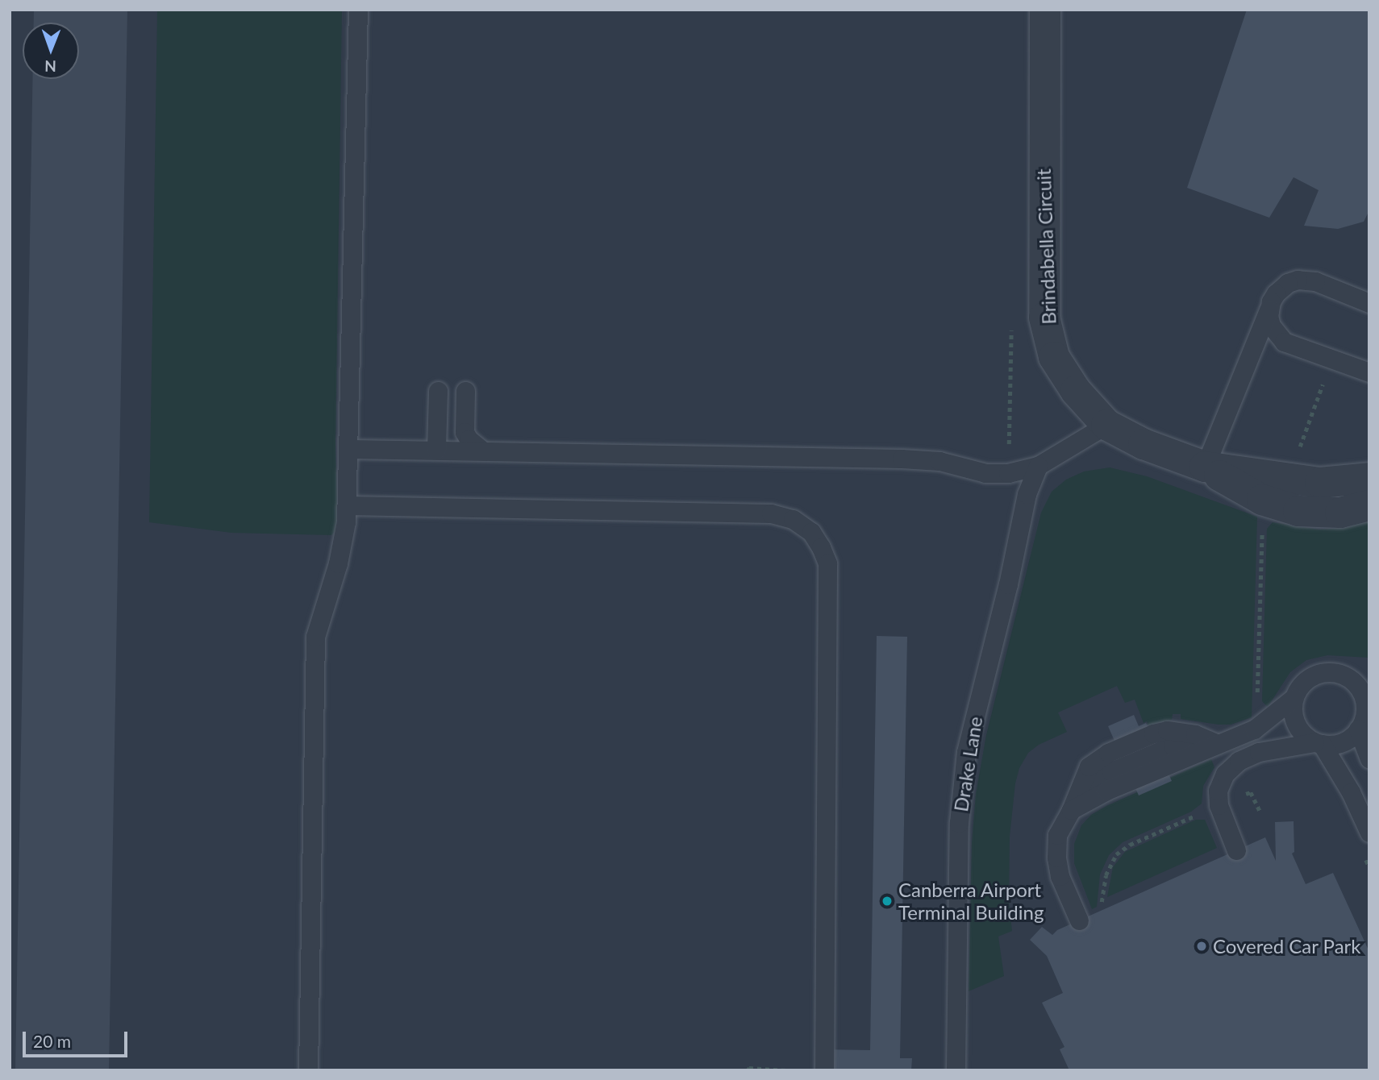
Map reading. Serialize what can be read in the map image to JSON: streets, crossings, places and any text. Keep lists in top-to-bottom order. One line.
{"streets":{"street":["Brindabella Circuit"],"lane":["Drake Lane"]},"places":["Canberra Airport Terminal Building","Covered Car Park"],"scale_bar":"20 m","north":"bottom"}
